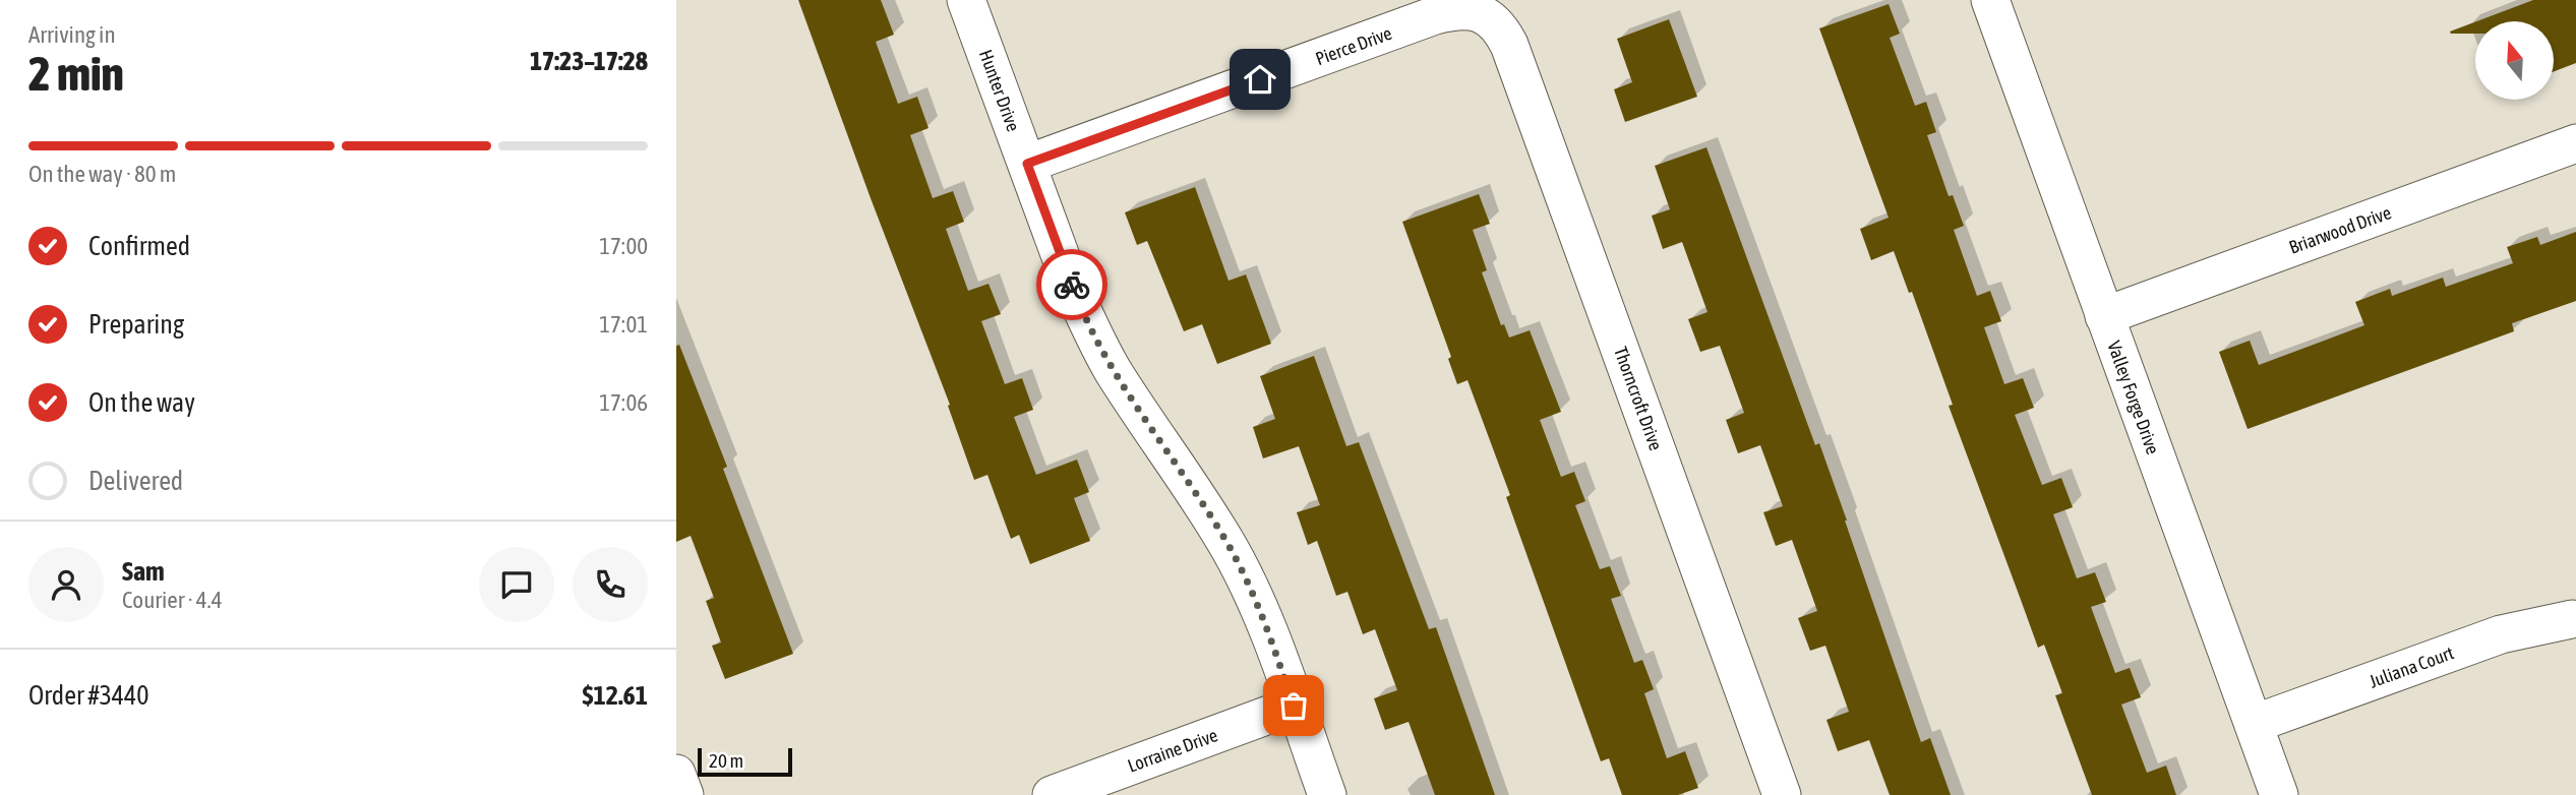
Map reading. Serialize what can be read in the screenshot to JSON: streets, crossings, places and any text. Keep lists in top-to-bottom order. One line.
{"streets":{"street":["Pierce Drive","Hunter Drive","Briarwood Drive","Valley Forge Drive","Thorncroft Drive","Juliana Court","Lorraine Drive"]},"crossings":[["Pierce Drive","Hunter Drive"],["Pierce Drive","Thorncroft Drive"],["Hunter Drive","Lorraine Drive"],["Briarwood Drive","Valley Forge Drive"],["Valley Forge Drive","Juliana Court"]],"scale_bar":"20 m","north":"top","page":{"heading":["2 min","Arriving in","17:23–17:28"],"panel":["Sam","Courier · 4.4","Order #3440","$12.61"],"bar":"On the way · 80 m","list":[["Confirmed","17:00"],["Preparing","17:01"],["On the way","17:06"],"Delivered"],"scale":"20 m"}}
